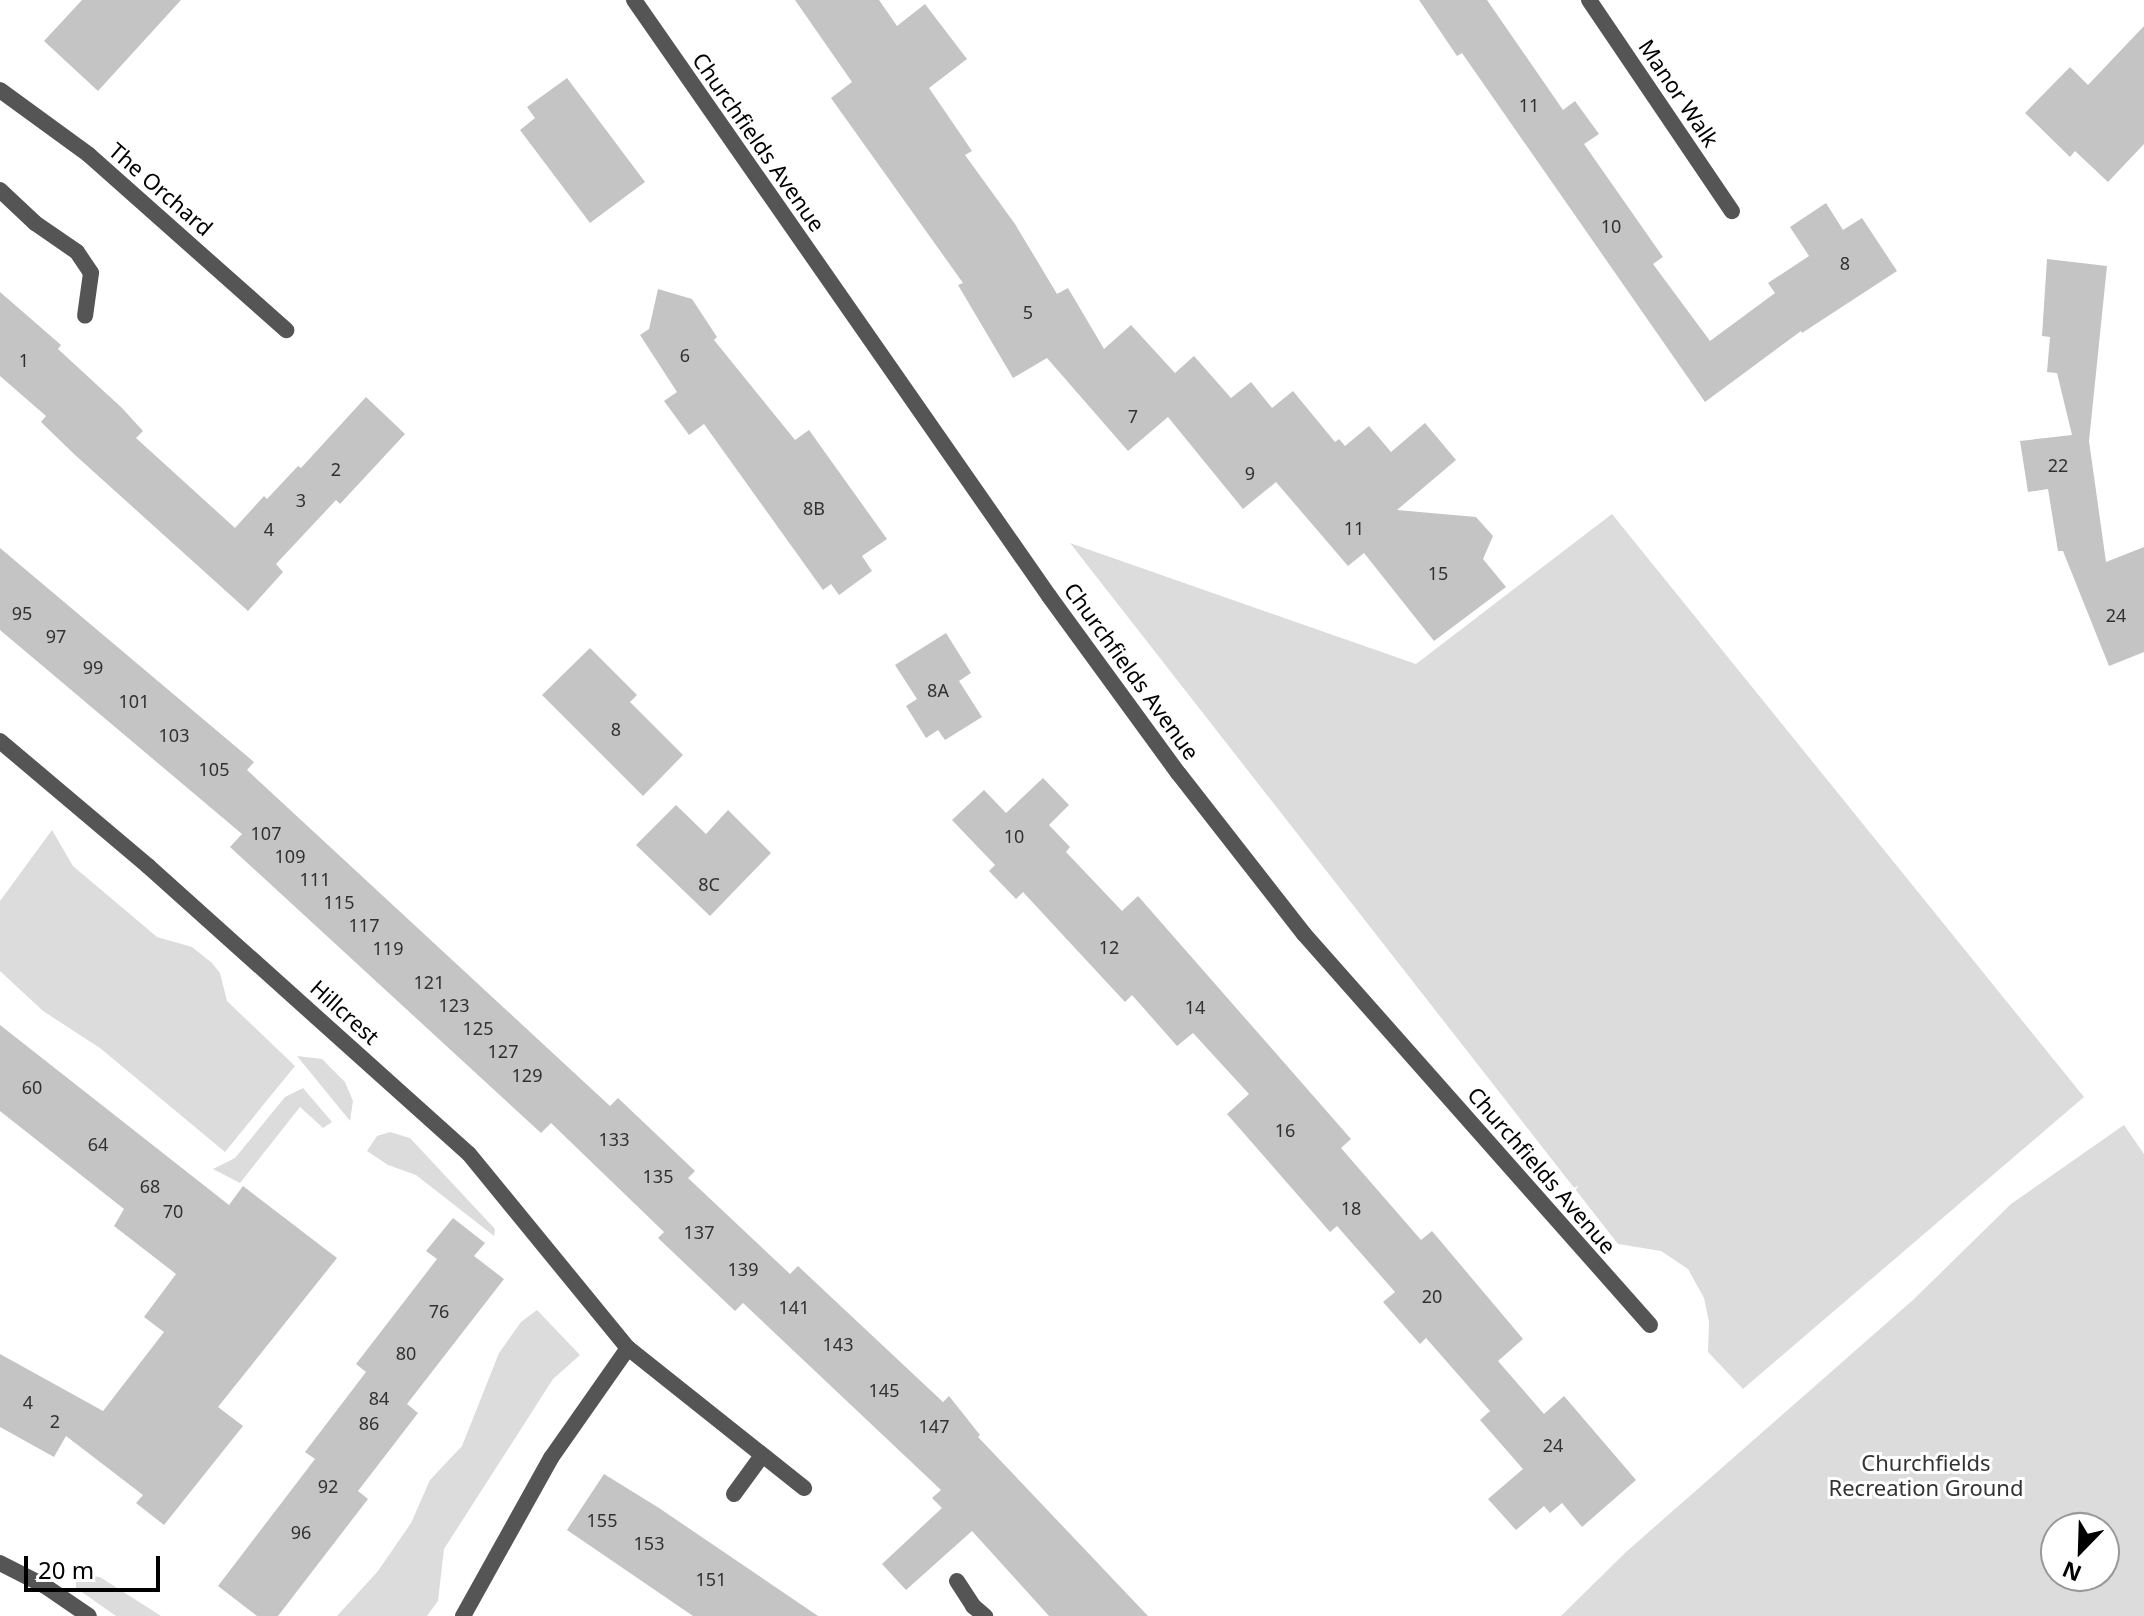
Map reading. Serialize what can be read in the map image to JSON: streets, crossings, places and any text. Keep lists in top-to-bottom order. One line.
{"streets":{"street":["Manor Walk","Churchfields Avenue","The Orchard","Hillcrest"]},"parks":["Churchfields Recreation Ground"],"house_numbers":["11","10","8","5","6","1","7","22","2","9","3","8B","11","4","15","95","24","97","99","8A","101","8","103","105","107","10","109","111","8C","115","117","12","119","121","123","14","125","127","129","60","16","133","64","135","68","18","70","137","139","20","141","76","143","80","145","84","4","2","86","147","24","92","155","96","153","151"],"scale_bar":"20 m","north":"bottom left"}
